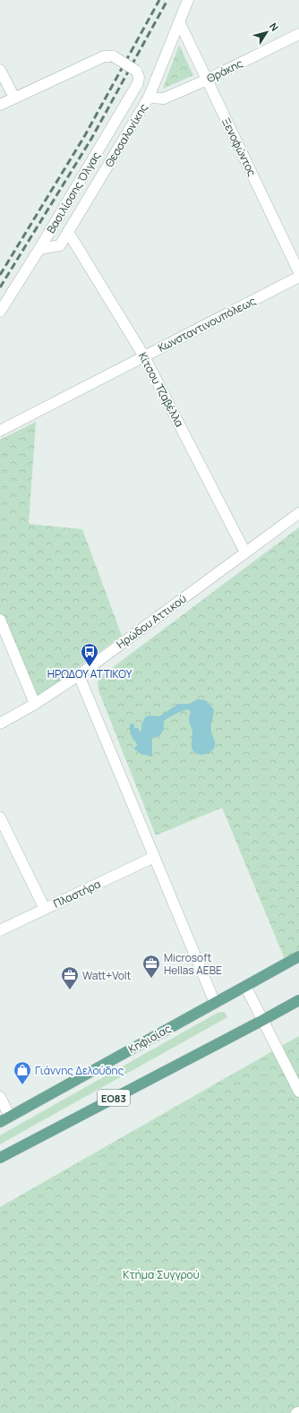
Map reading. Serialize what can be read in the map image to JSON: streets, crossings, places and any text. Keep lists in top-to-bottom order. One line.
{"streets":{"main road":["Κηφισίας","ΕΟ83"],"street":["Θράκης","Θεσσαλονίκης","Ξενοφώντος","Βασιλίσσης Όλγας","Κωνσταντινουπόλεως","Κίτσου Τζαβέλλα","Ηρώδου Αττικού","Πλαστήρα"]},"crossings":[["Θράκης","Θεσσαλονίκης"],["Θράκης","Ξενοφώντος"],["Θεσσαλονίκης","Ξενοφώντος"],["Θεσσαλονίκης","Βασιλίσσης Όλγας"],["Θεσσαλονίκης","Κίτσου Τζαβέλλα"],["Κωνσταντινουπόλεως","Κίτσου Τζαβέλλα"],["Κίτσου Τζαβέλλα","Ηρώδου Αττικού"]],"parks":["Κτήμα Συγγρού"],"places":{"bus stop":["ΗΡΩΔΟΥ ΑΤΤΙΚΟΥ"],"office":["Microsoft Hellas AEBE","Watt+Volt"],"shop":["Γιάννης Δελούδης"]},"north":"top right"}
